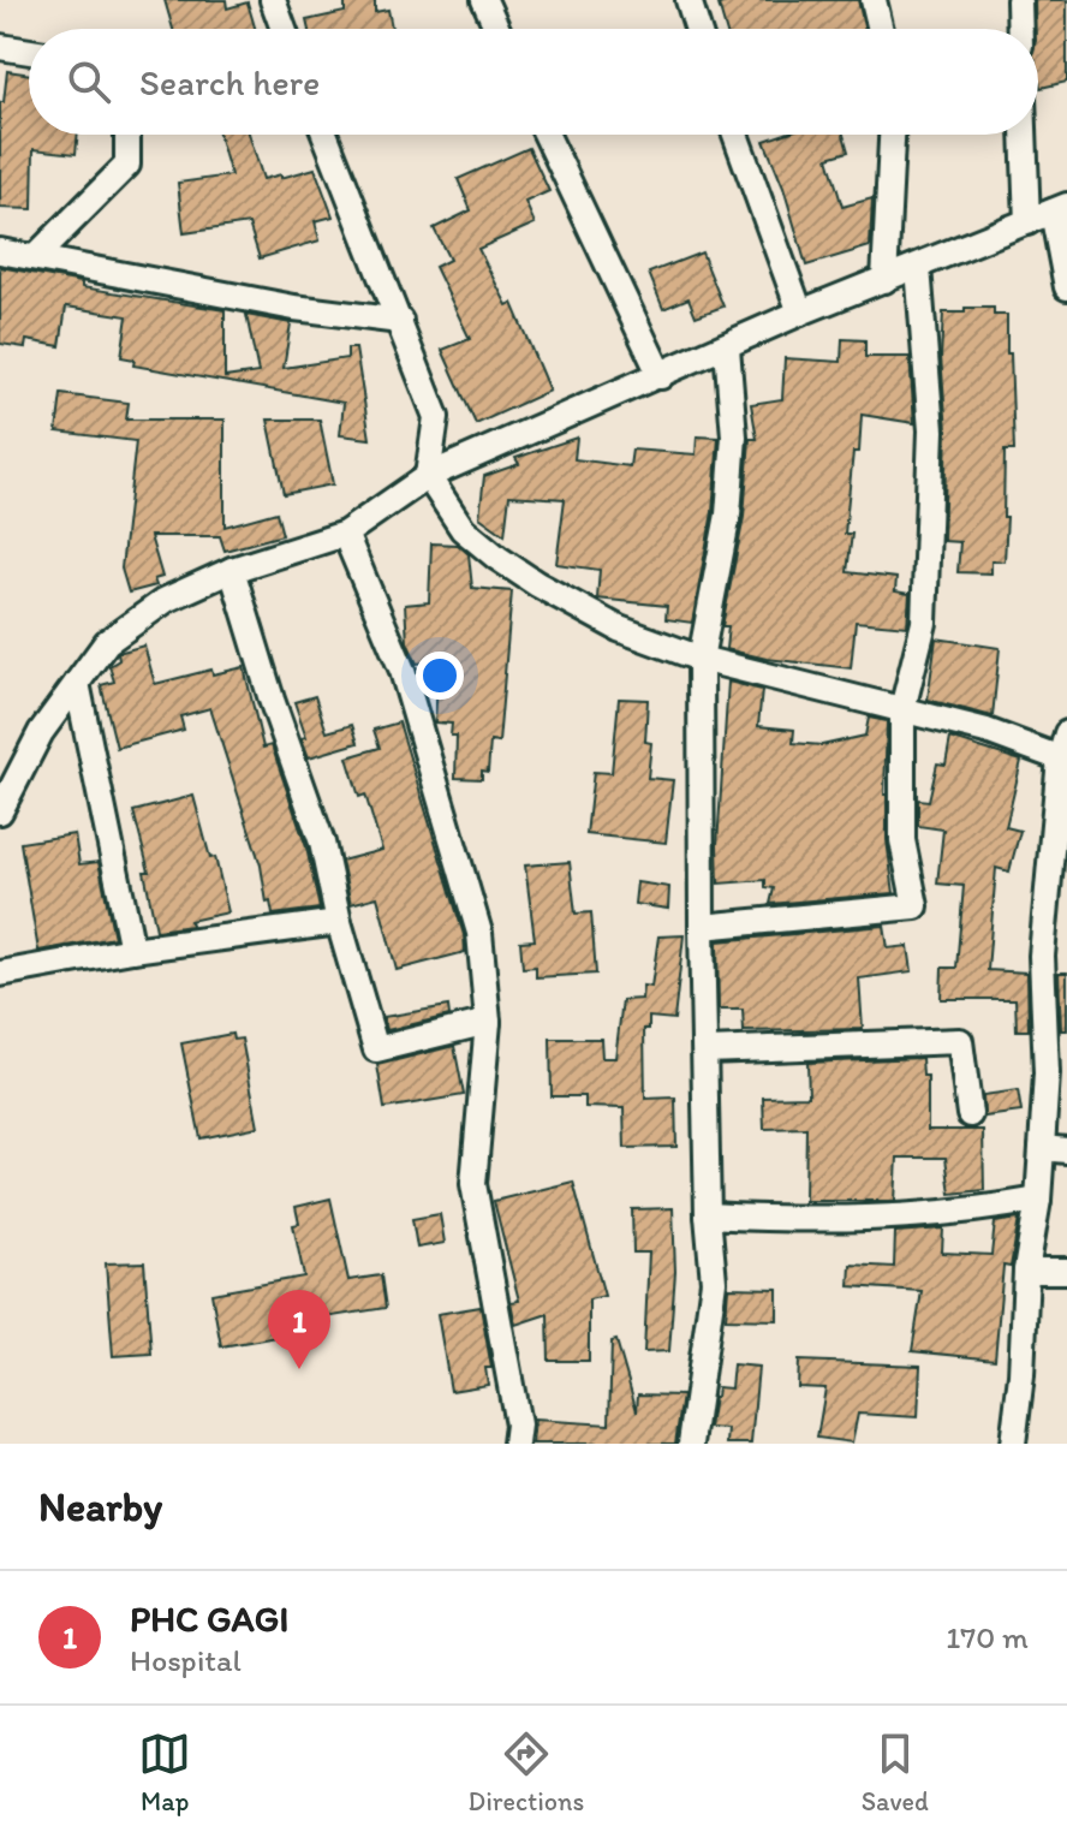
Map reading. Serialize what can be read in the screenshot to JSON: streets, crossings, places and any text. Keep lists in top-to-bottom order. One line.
{"page":{"search":"Search here","pins":"1","heading":"Nearby","list":[{"mark":"1","name":"PHC GAGI","note":"Hospital","value":"170 m"}],"nav":["Map","Directions","Saved"]}}
